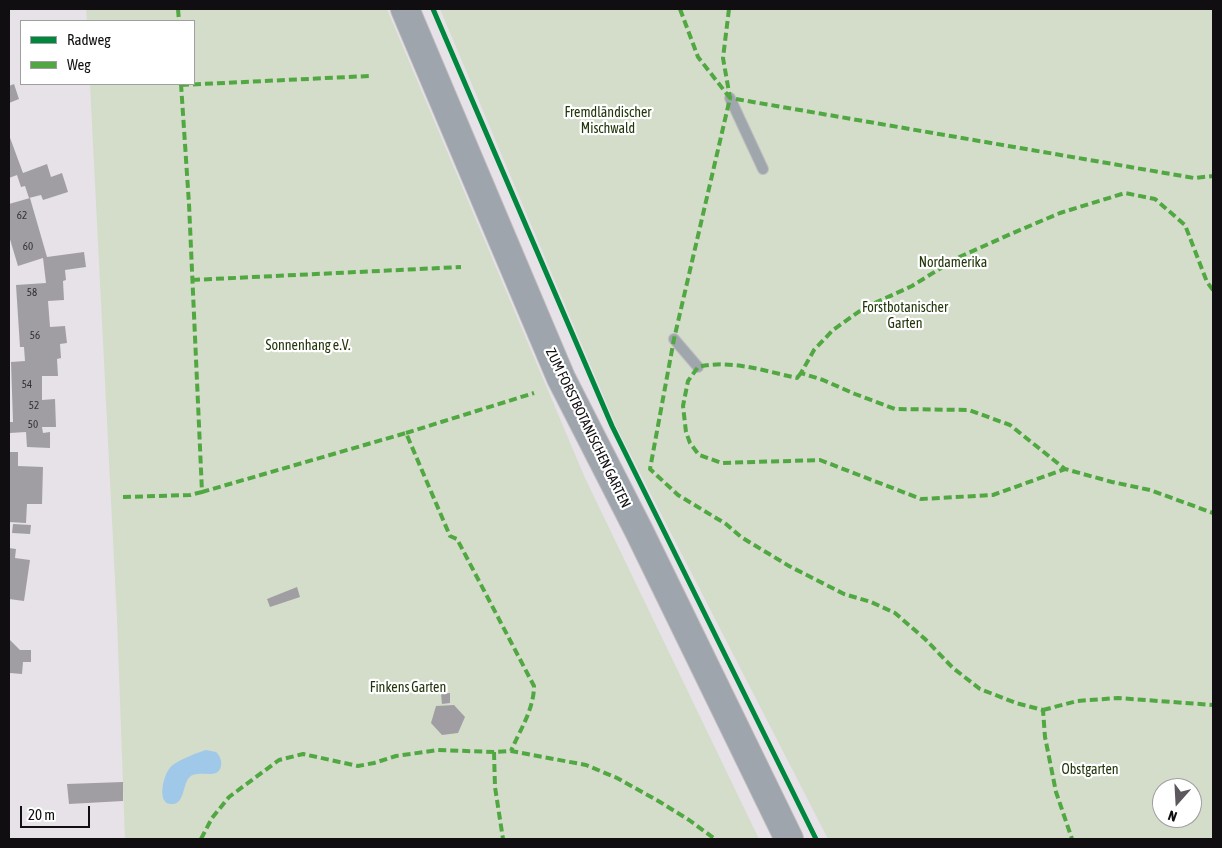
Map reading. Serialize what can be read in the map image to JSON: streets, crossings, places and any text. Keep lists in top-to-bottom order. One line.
{"streets":{"main road":["ZUM FORSTBOTANISCHEN GARTEN"]},"parks":["Fremdländischer Mischwald","Nordamerika","Forstbotanischer Garten","Sonnenhang e.V.","Finkens Garten","Obstgarten"],"house_numbers":["62","60","58","56","54","52","50"],"legend":["Radweg","Weg"],"scale_bar":"20 m","north":"bottom"}
